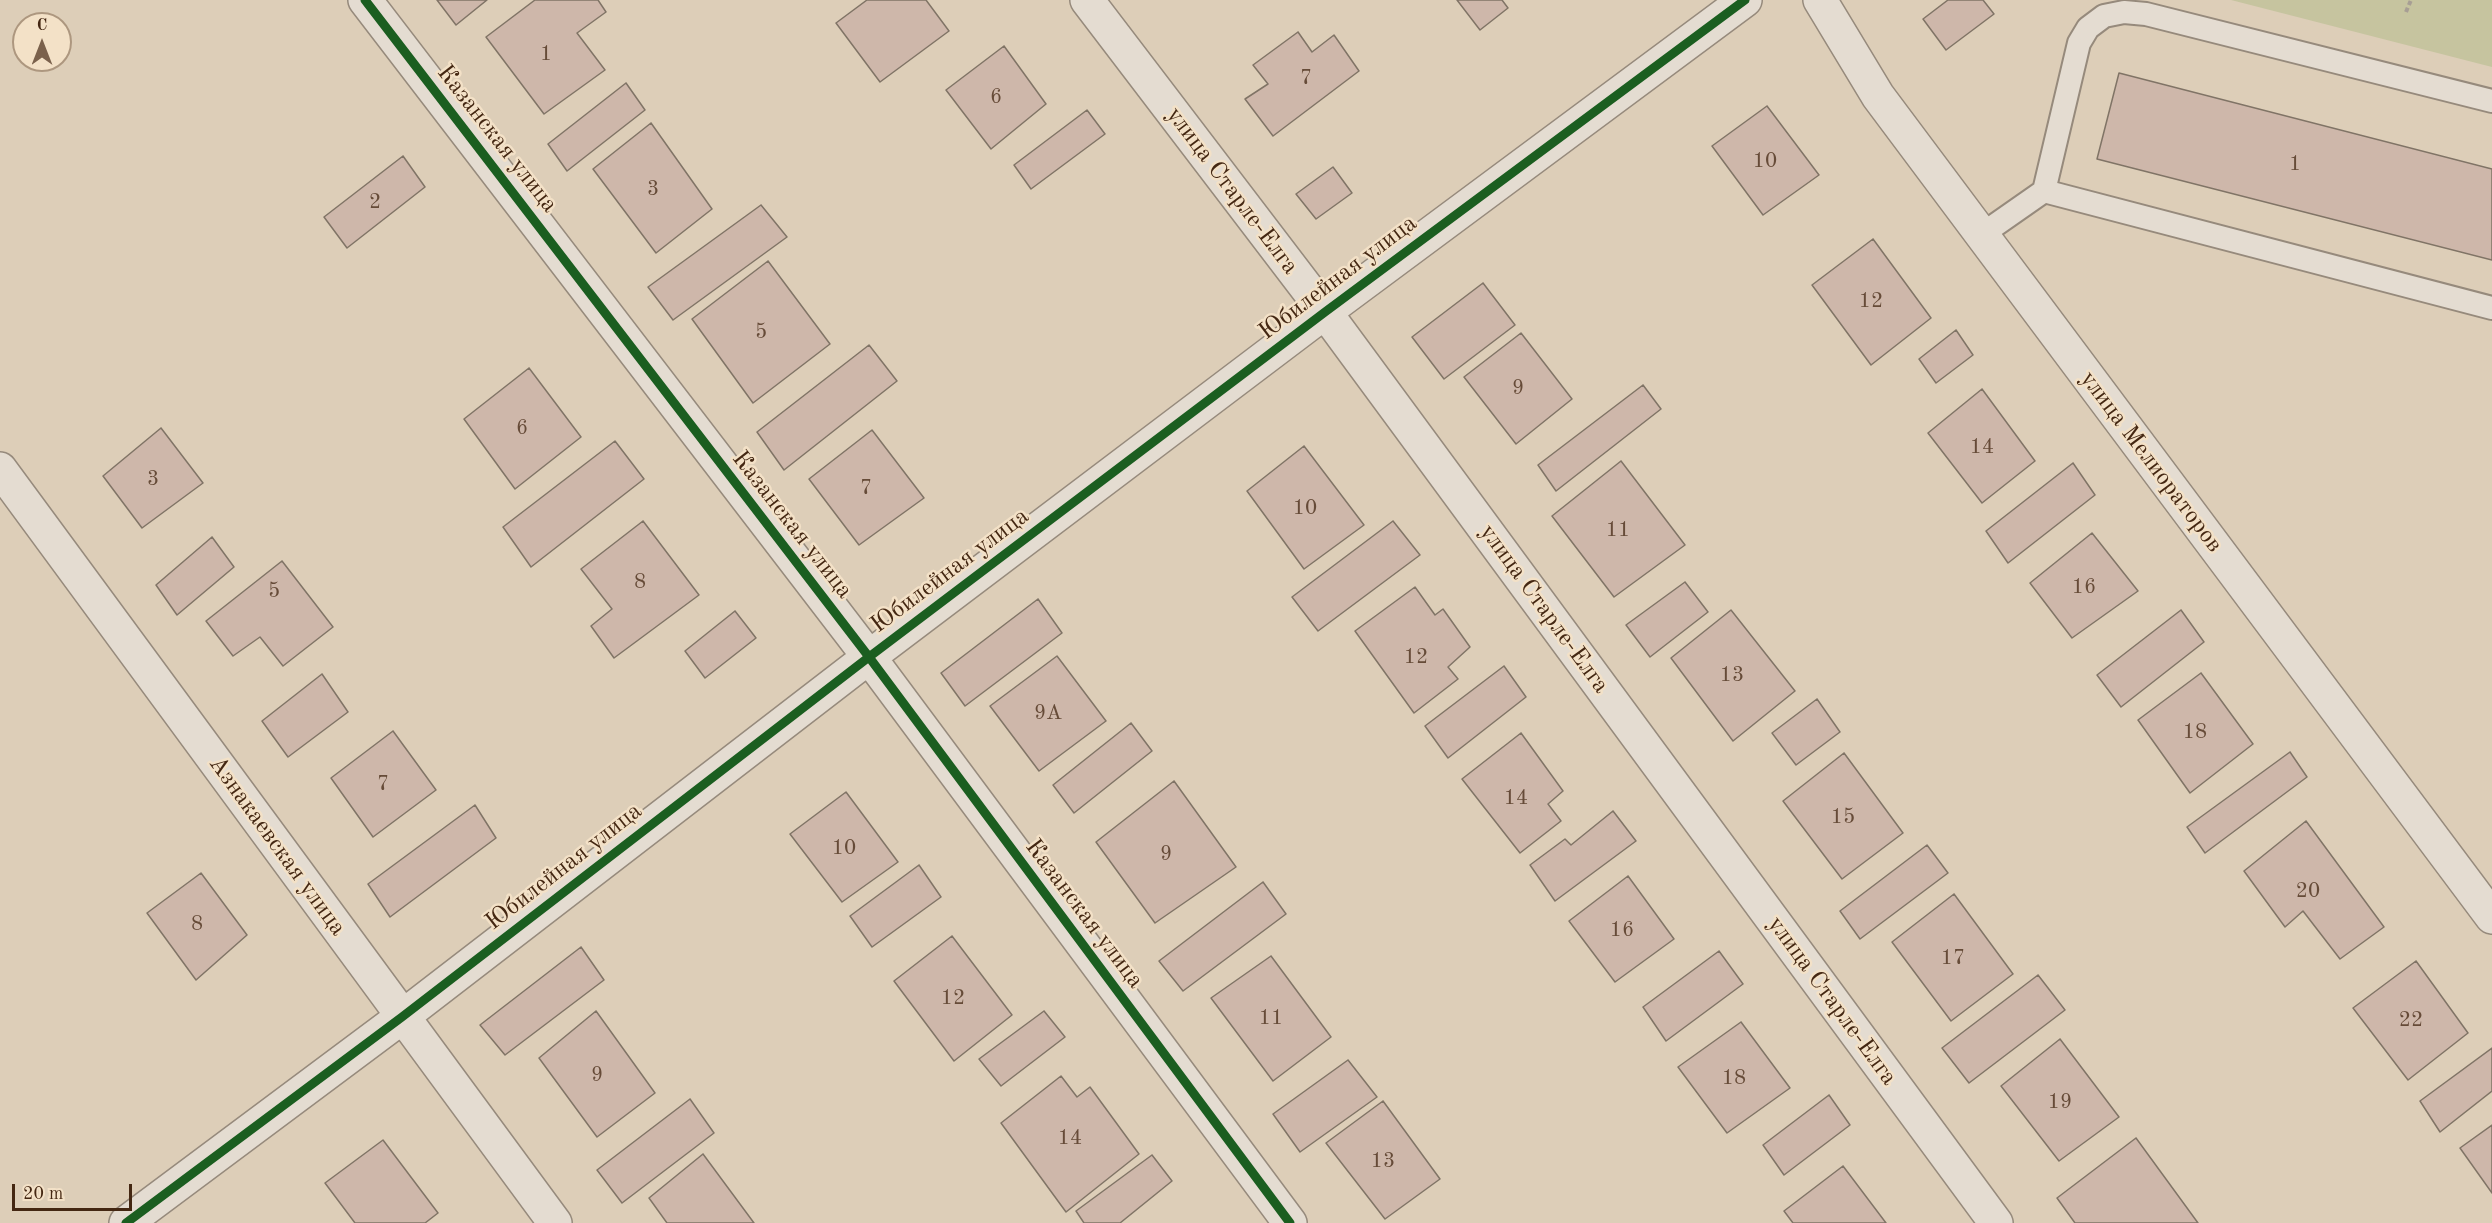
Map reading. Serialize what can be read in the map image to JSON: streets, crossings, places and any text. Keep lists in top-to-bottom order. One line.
{"streets":{"street":["Казанская улица","улица Старле-Елга","Юбилейная улица","улица Мелиораторов","Азнакаевская улица"]},"crossings":[["Казанская улица","Юбилейная улица"],["улица Старле-Елга","Юбилейная улица"],["Юбилейная улица","Азнакаевская улица"]],"house_numbers":["1","7","6","10","1","3","2","12","5","9","6","14","3","7","10","11","8","16","5","12","13","9А","18","7","14","15","10","9","20","8","16","17","12","11","22","9","18","19","14","13"],"scale_bar":"20 m","north":"top"}
